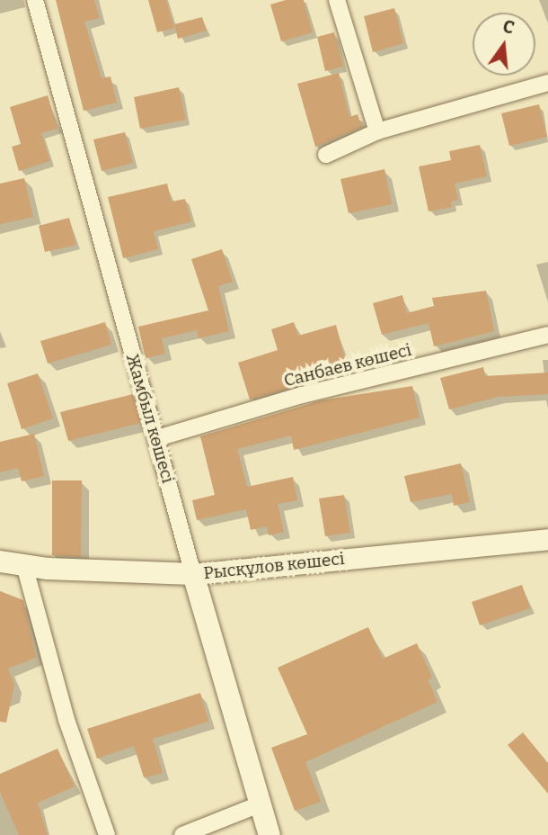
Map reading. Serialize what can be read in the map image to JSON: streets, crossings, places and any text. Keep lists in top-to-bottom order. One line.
{"streets":{"main road":["Жамбыл көшесі","Рысқұлов көшесі"],"street":["Санбаев көшесі"]},"crossings":[["Санбаев көшесі","Жамбыл көшесі"],["Жамбыл көшесі","Рысқұлов көшесі"]],"north":"top"}
